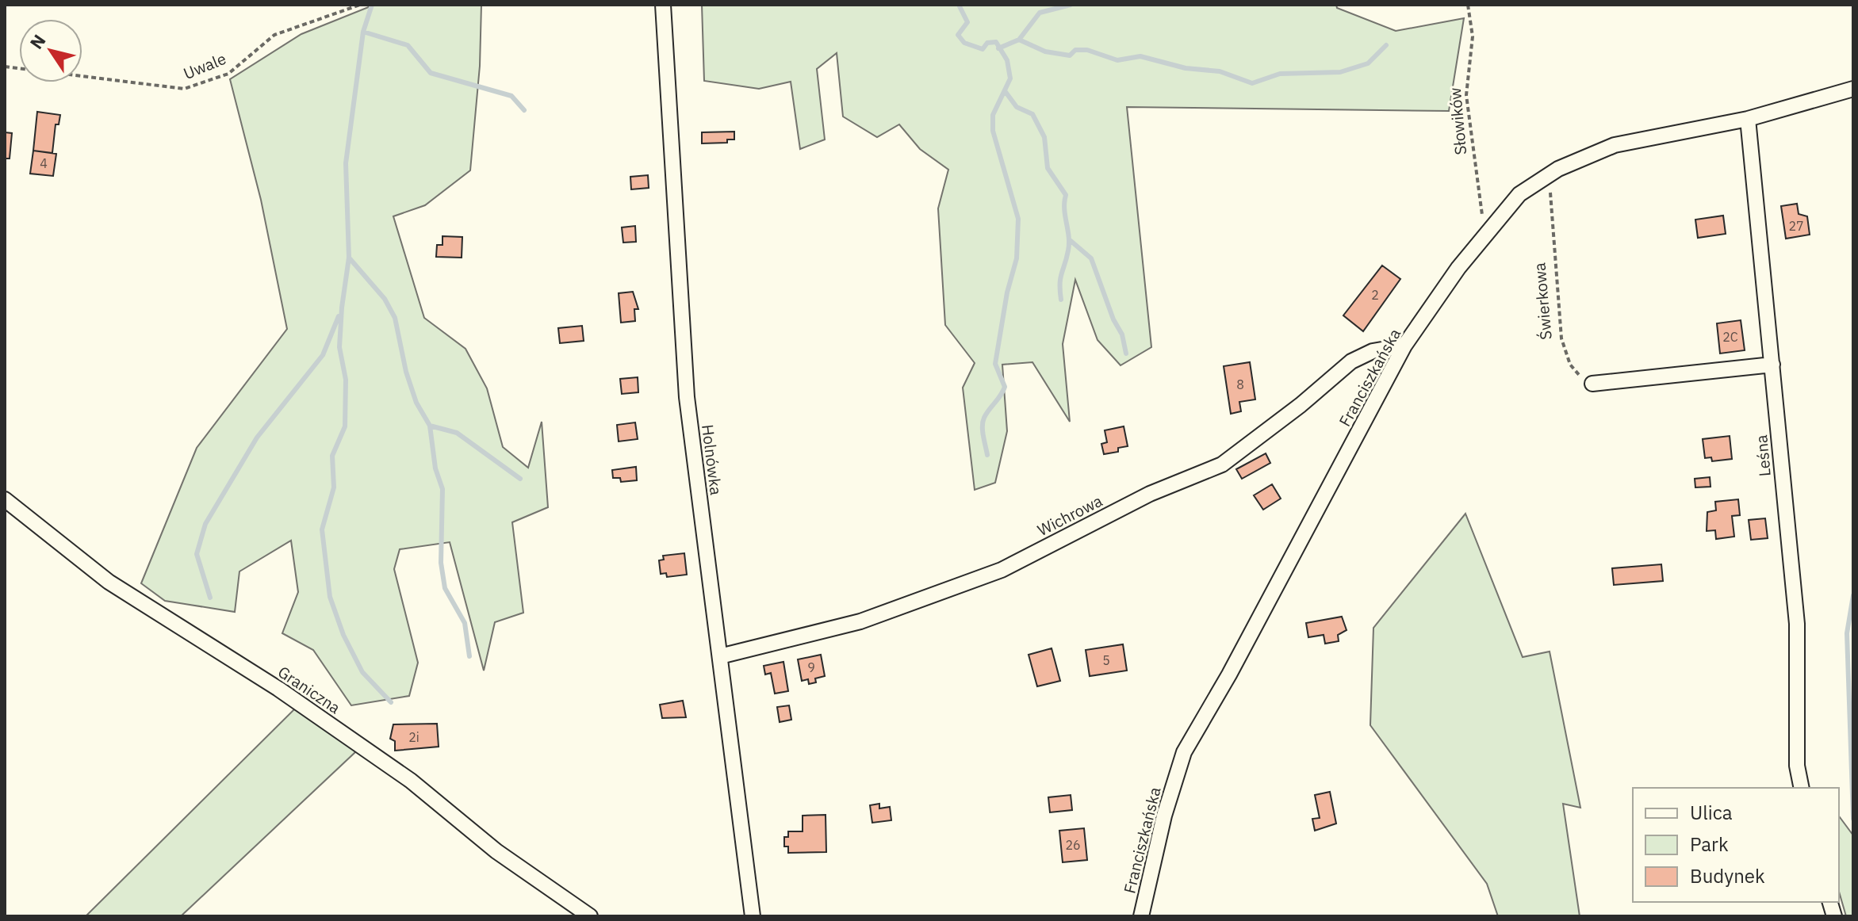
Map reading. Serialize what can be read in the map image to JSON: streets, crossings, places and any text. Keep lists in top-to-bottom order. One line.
{"streets":{"street":["Franciszkańska","Leśna","Holnówka","Wichrowa","Graniczna"],"path":["Uwale","Słowików","Świerkowa"]},"crossings":[["Słowików","Franciszkańska"],["Świerkowa","Franciszkańska"],["Franciszkańska","Leśna"],["Franciszkańska","Wichrowa"],["Holnówka","Wichrowa"]],"house_numbers":["4","27","2","2C","8","5","9","2i","26"],"legend":["Ulica","Park","Budynek"],"north":"top left"}
